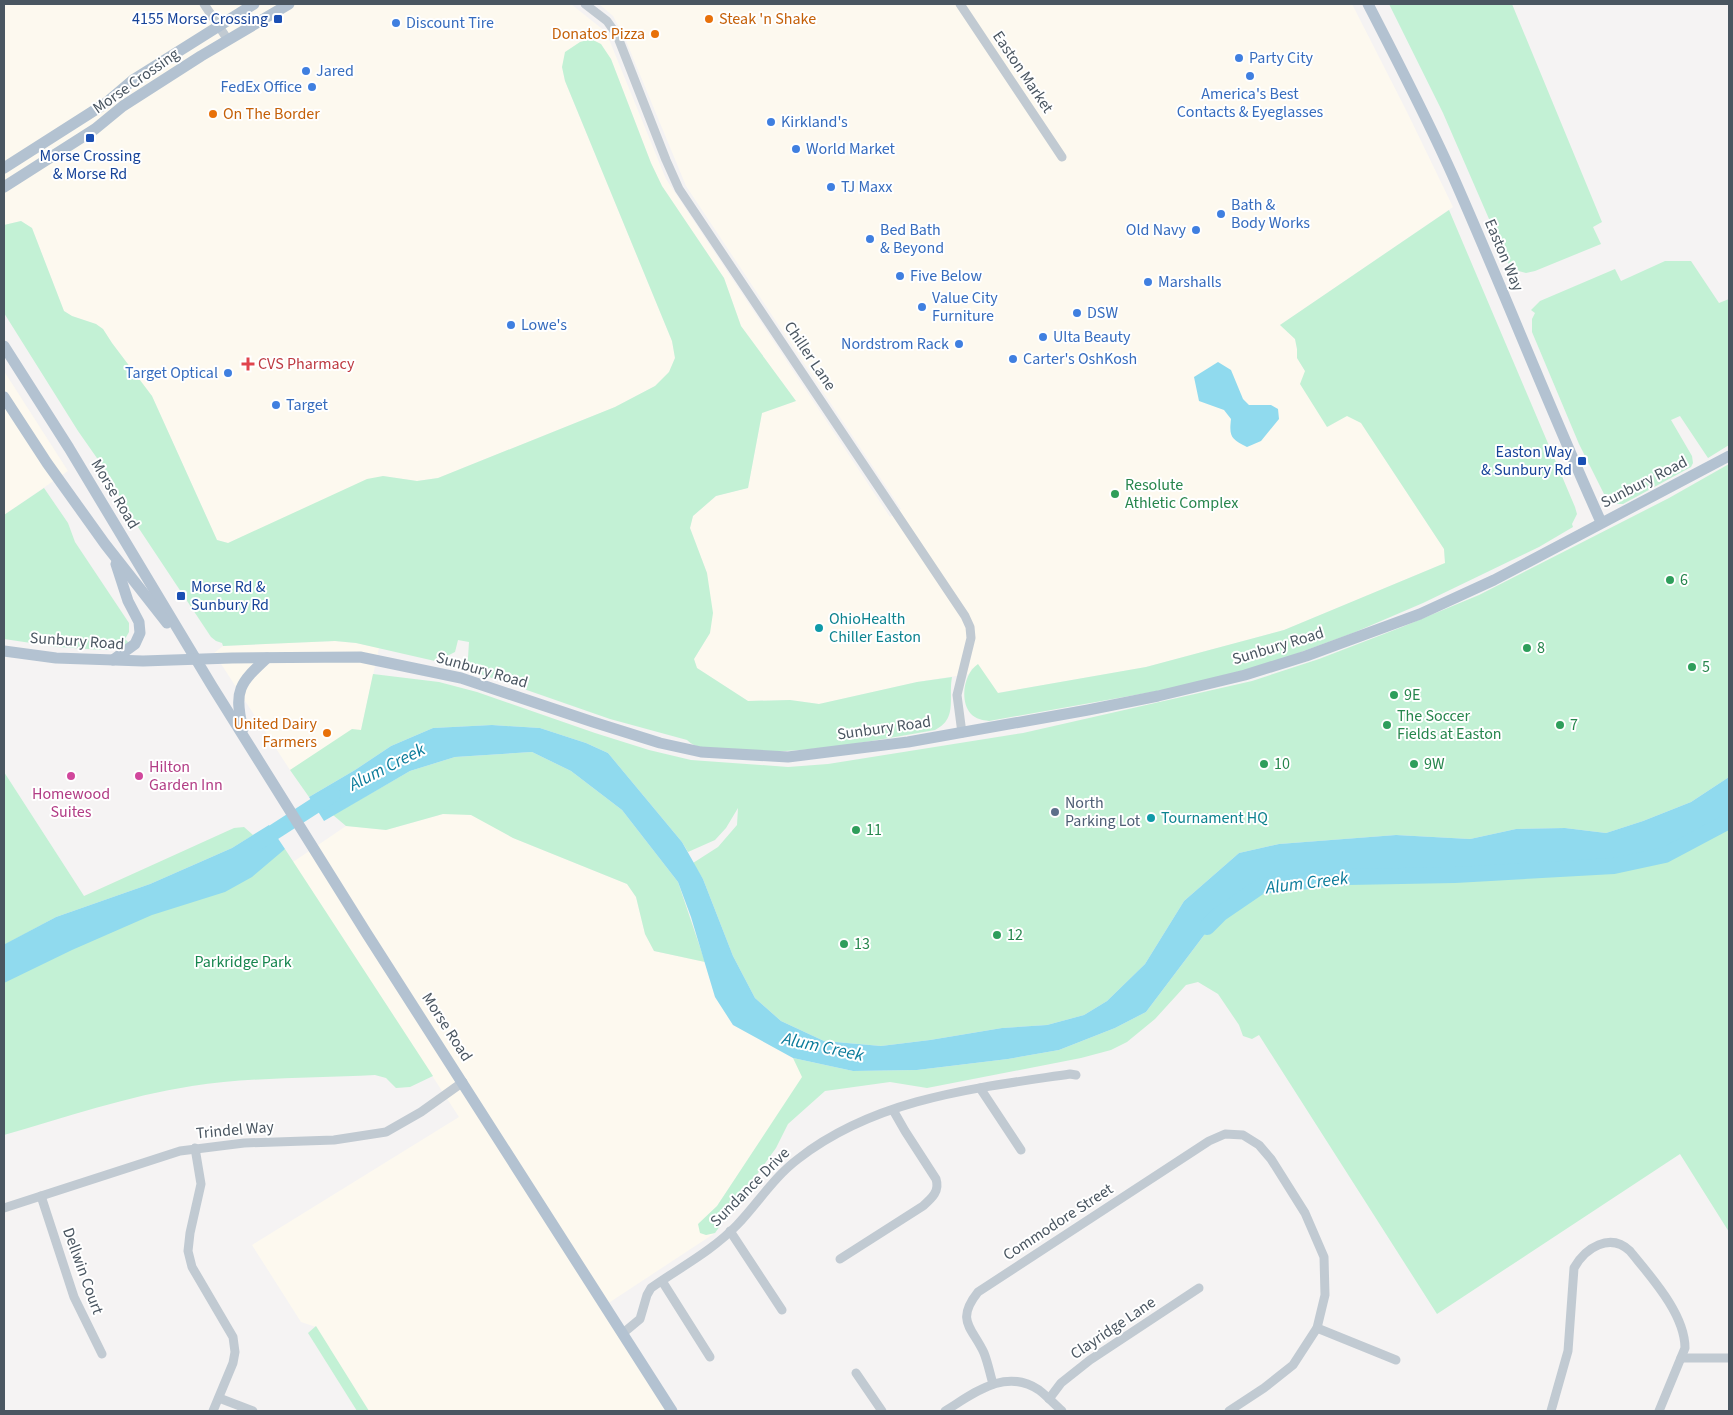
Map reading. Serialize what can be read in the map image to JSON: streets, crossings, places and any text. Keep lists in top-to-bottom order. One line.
{"streets":{"main road":["Morse Crossing","Easton Way","Sunbury Road","Morse Road"],"street":["Easton Market","Chiller Lane","Trindel Way","Sundance Drive","Commodore Street","Dellwin Court","Clayridge Lane"]},"crossings":[["Easton Way","Sunbury Road"],["Chiller Lane","Sunbury Road"],["Sunbury Road","Morse Road"],["Morse Road","Trindel Way"],["Morse Road","Sundance Drive"],["Trindel Way","Dellwin Court"]],"water":["Alum Creek"],"parks":["Parkridge Park"],"places":{"transit":["4155 Morse Crossing","Morse Crossing & Morse Rd","Easton Way & Sunbury Rd","Morse Rd & Sunbury Rd"],"other":["Steak 'n Shake","Discount Tire","Donatos Pizza","Party City","Jared","America's Best Contacts & Eyeglasses","FedEx Office","On The Border","Kirkland's","World Market","TJ Maxx","Bath & Body Works","Old Navy","Bed Bath & Beyond","Five Below","Marshalls","Value City Furniture","DSW","Lowe's","Ulta Beauty","Nordstrom Rack","Carter's OshKosh","Target Optical","Target","Resolute Athletic Complex","6","OhioHealth Chiller Easton","8","5","9E","The Soccer Fields at Easton","7","United Dairy Farmers","10","9W","Homewood Suites","Hilton Garden Inn","North Parking Lot","Tournament HQ","11","12","13"],"health":["CVS Pharmacy"]}}
